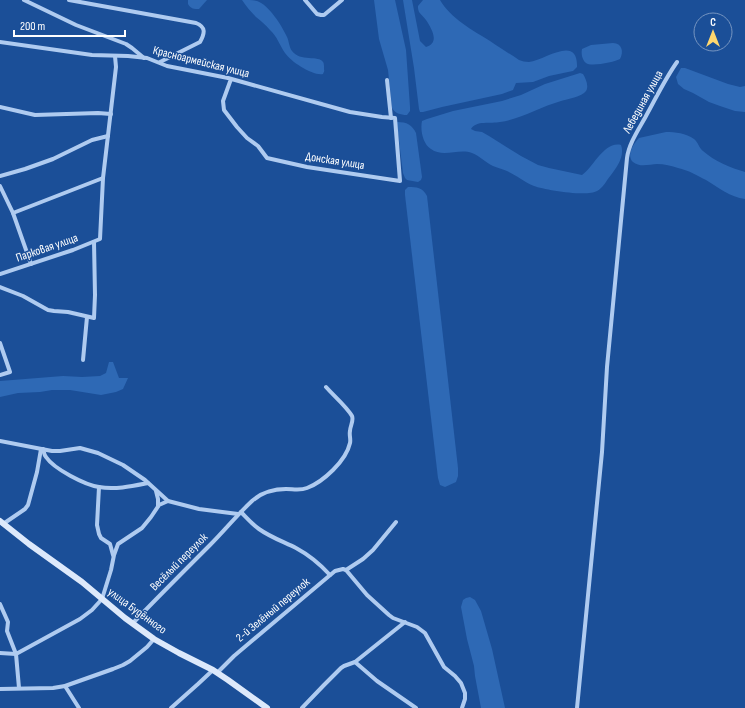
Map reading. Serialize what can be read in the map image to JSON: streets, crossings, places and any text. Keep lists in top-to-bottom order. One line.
{"streets":{"main road":["улица Будённого"],"street":["Красноармейская улица","Лебединая улица","Донская улица","Парковая улица","Весёлый переулок","2-й Зелёный переулок"]},"crossings":[["Красноармейская улица","Донская улица"],["Весёлый переулок","улица Будённого"],["2-й Зелёный переулок","улица Будённого"]],"scale_bar":"200 m","north":"top"}
